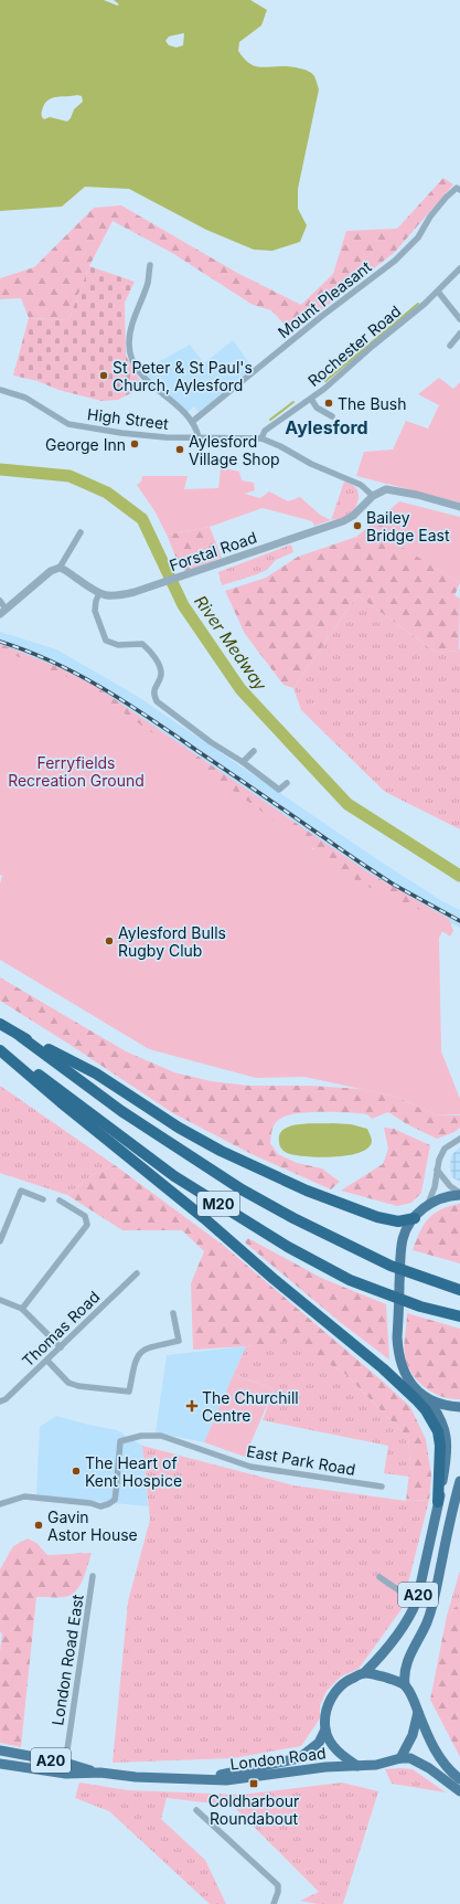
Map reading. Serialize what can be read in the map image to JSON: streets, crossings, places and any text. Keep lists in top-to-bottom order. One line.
{"streets":{"highway":["M20"],"main road":["A20","London Road"],"street":["Mount Pleasant","Rochester Road","High Street","Forstal Road","Thomas Road","East Park Road","London Road East"]},"crossings":[["Rochester Road","High Street"],["M20","A20"],["A20","London Road"],["London Road East","London Road"]],"districts":["Aylesford"],"water":["River Medway"],"parks":["Ferryfields Recreation Ground"],"places":{"other":["St Peter & St Paul's Church, Aylesford","The Bush","George Inn","Aylesford Village Shop","Bailey Bridge East","Aylesford Bulls Rugby Club","The Heart of Kent Hospice","Gavin Astor House"],"health":["The Churchill Centre"],"transit":["Coldharbour Roundabout"]}}
